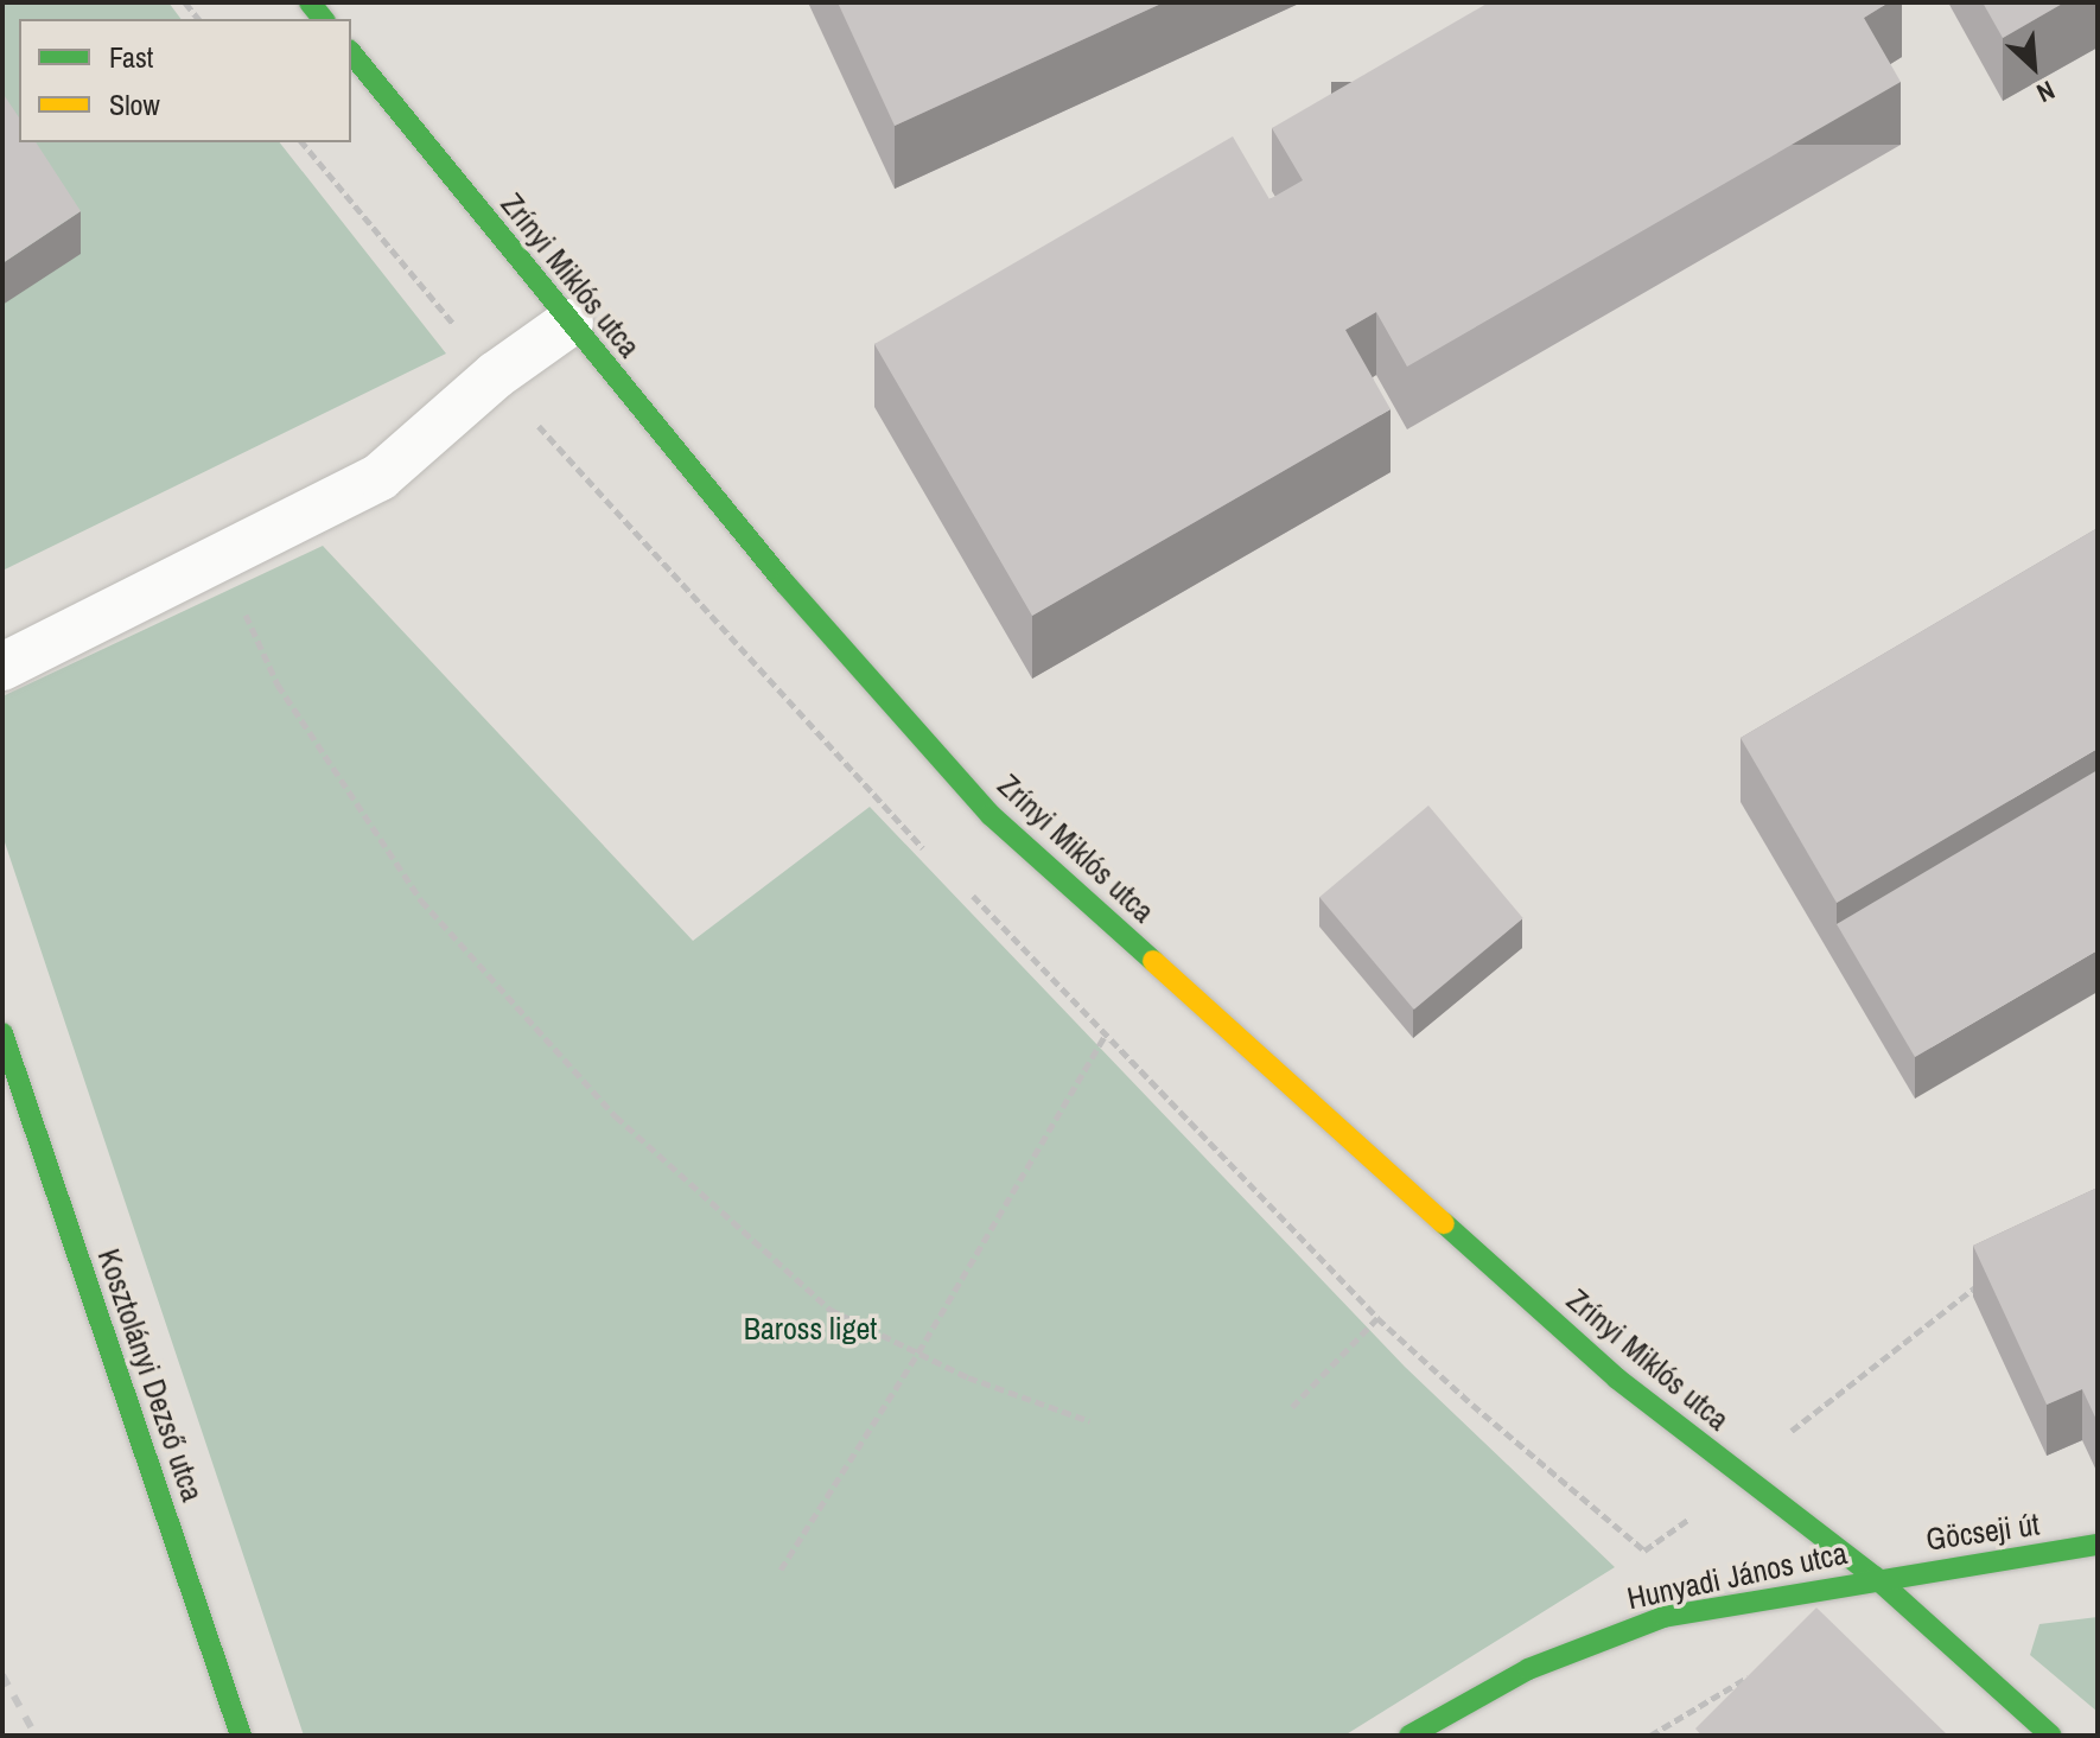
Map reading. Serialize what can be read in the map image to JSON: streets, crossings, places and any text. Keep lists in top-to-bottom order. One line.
{"streets":{"street":["Zrínyi Miklós utca","Kosztolányi Dezső utca","Göcseji út","Hunyadi János utca"]},"crossings":[["Zrínyi Miklós utca","Göcseji út"],["Zrínyi Miklós utca","Hunyadi János utca"],["Göcseji út","Hunyadi János utca"]],"parks":["Baross liget"],"legend":["Fast","Slow"],"north":"bottom right"}
